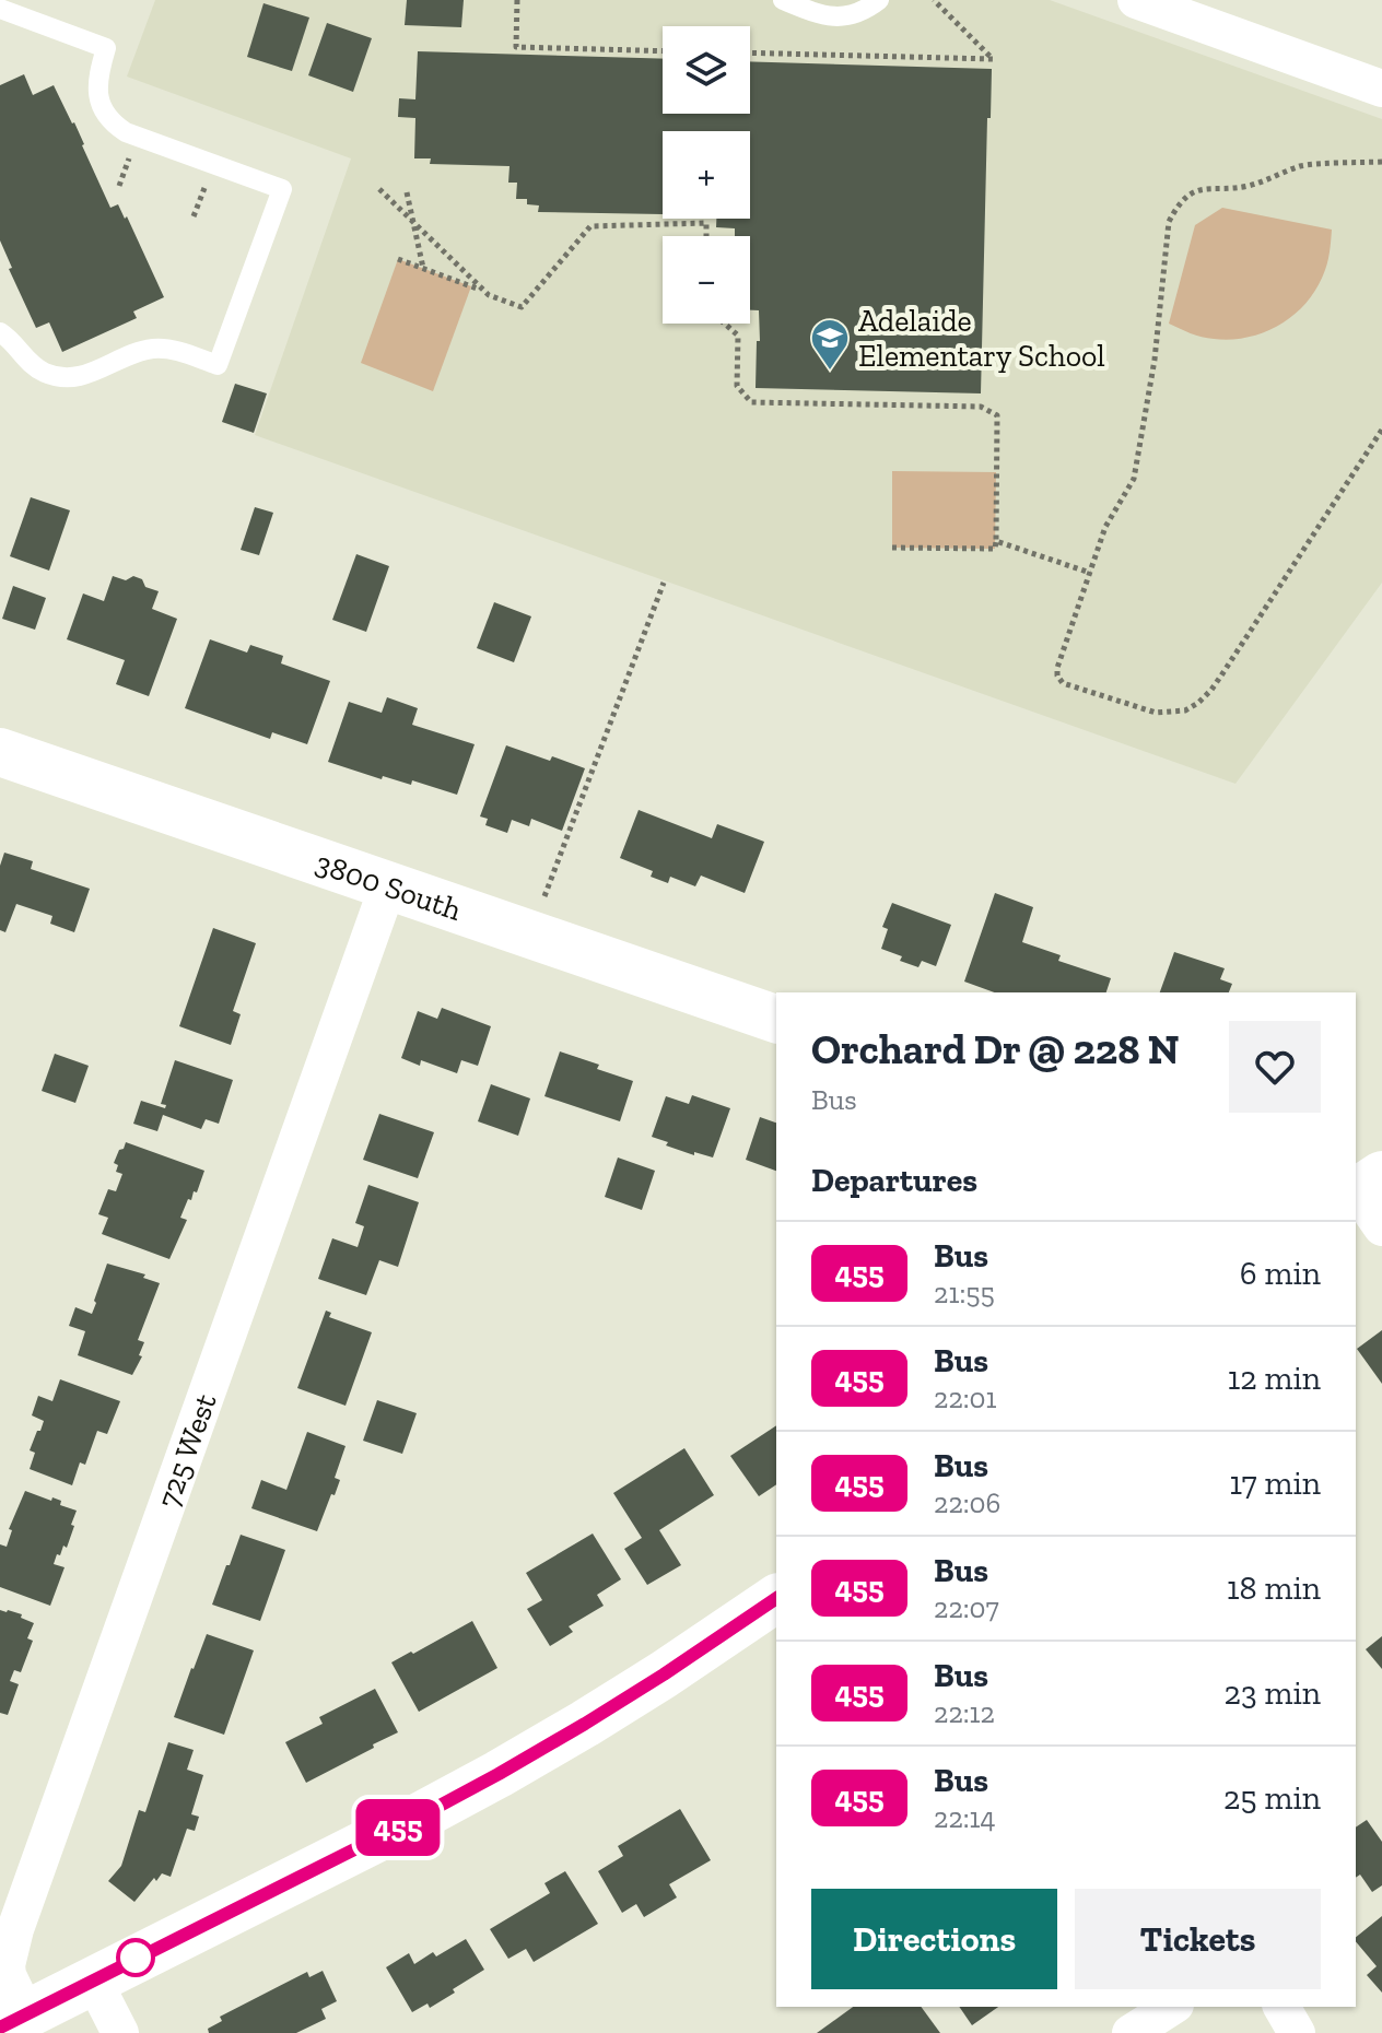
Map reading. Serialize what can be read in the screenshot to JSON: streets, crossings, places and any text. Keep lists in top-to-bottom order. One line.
{"streets":{"main road":["3800 South"],"street":["725 West"]},"crossings":[["3800 South","725 West"]],"places":{"school or university":["Adelaide Elementary School"]},"lines":["bus line 455"],"page":{"on_map":"455","map_buttons":["+","−"],"heading":[["Orchard Dr @ 228 N","Bus"],"Departures"],"list":[{"mark":"455","name":"Bus","note":"21:55","value":"6 min"},{"mark":"455","name":"Bus","note":"22:01","value":"12 min"},{"mark":"455","name":"Bus","note":"22:06","value":"17 min"},{"mark":"455","name":"Bus","note":"22:07","value":"18 min"},{"mark":"455","name":"Bus","note":"22:12","value":"23 min"},{"mark":"455","name":"Bus","note":"22:14","value":"25 min"}],"buttons":["Directions","Tickets"]}}
